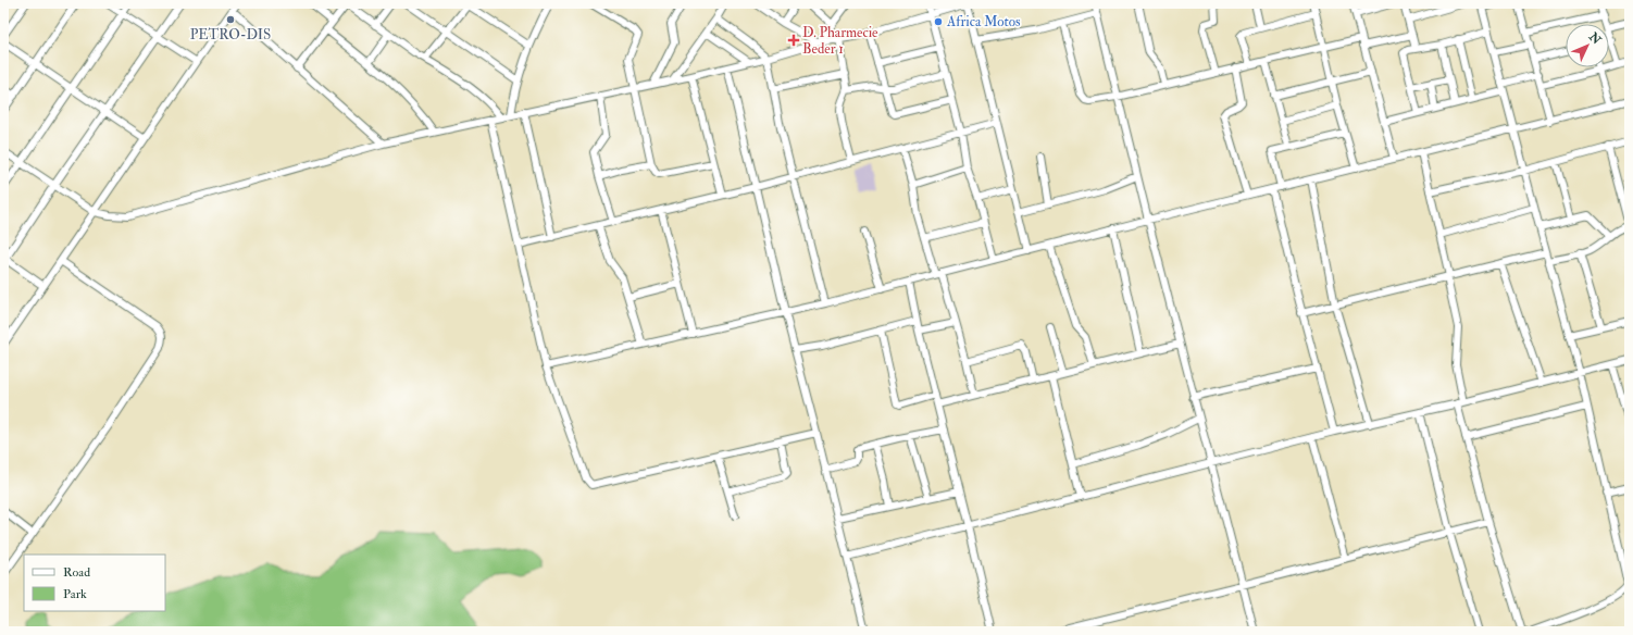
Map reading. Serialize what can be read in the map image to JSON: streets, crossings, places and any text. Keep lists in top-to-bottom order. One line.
{"places":{"other":["PETRO-DIS","Africa Motos"],"health":["D. Pharmecie Beder 1"]},"legend":["Road","Park"],"north":"top right"}
